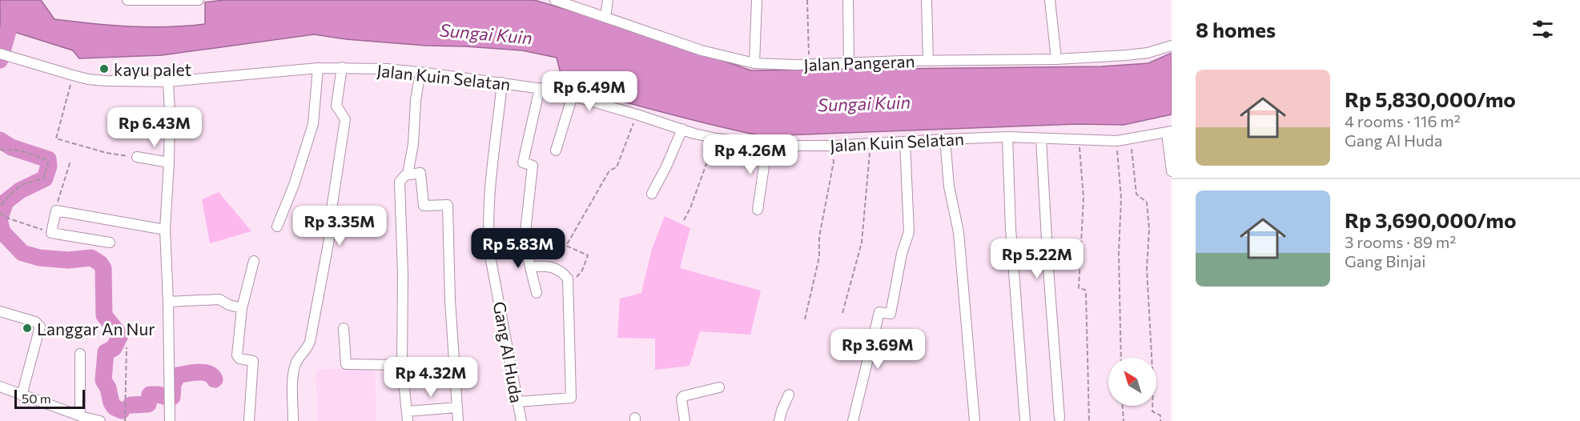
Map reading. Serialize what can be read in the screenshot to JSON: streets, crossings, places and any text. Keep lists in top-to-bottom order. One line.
{"streets":{"street":["Jalan Pangeran","Jalan Kuin Selatan","Gang Al Huda"]},"crossings":[["Jalan Kuin Selatan","Gang Al Huda"]],"water":["Sungai Kuin"],"places":["kayu palet","Langgar An Nur"],"scale_bar":"50 m","north":"top left","page":{"heading":"8 homes","list":[{"name":"Rp 5,830,000/mo","note":"4 rooms · 116 m² · Gang Al Huda"},{"name":"Rp 3,690,000/mo","note":"3 rooms · 89 m² · Gang Binjai"}],"price":["Rp 6.49M","Rp 6.43M","Rp 4.26M","Rp 3.35M","Rp 5.83M","Rp 5.22M","Rp 3.69M","Rp 4.32M"],"scale":"50 m"}}
